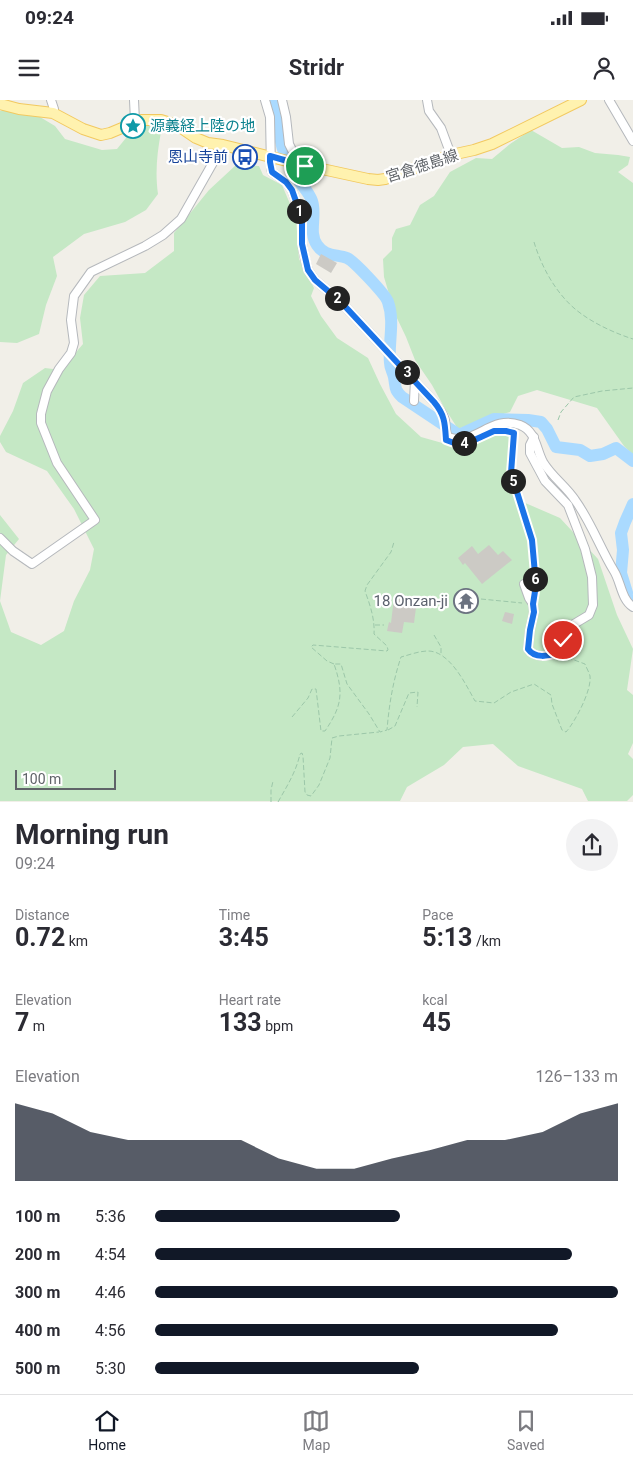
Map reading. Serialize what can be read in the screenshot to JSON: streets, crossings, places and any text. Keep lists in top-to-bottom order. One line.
{"streets":{"main road":["宮倉徳島線"]},"places":{"place":["源義経上陸の地"],"bus stop":["恩山寺前"],"temple":["18 Onzan-ji"]},"scale_bar":"100 m","page":{"status":"09:24","header":"Stridr","pins":["1","2","3","4","5","6"],"scale":"100 m","heading":["Morning run","09:24"],"stats":[["Distance","0.72 km"],["Time","3:45"],["Pace","5:13 /km"],["Elevation","7 m"],["Heart rate","133 bpm"],["kcal","45"]],"chart":["Elevation","126–133 m"],"list":[{"name":"100 m","note":"5:36"},{"name":"200 m","note":"4:54"},{"name":"300 m","note":"4:46"},{"name":"400 m","note":"4:56"},{"name":"500 m","note":"5:30"}],"tabs":["Home","Map","Saved"]}}
